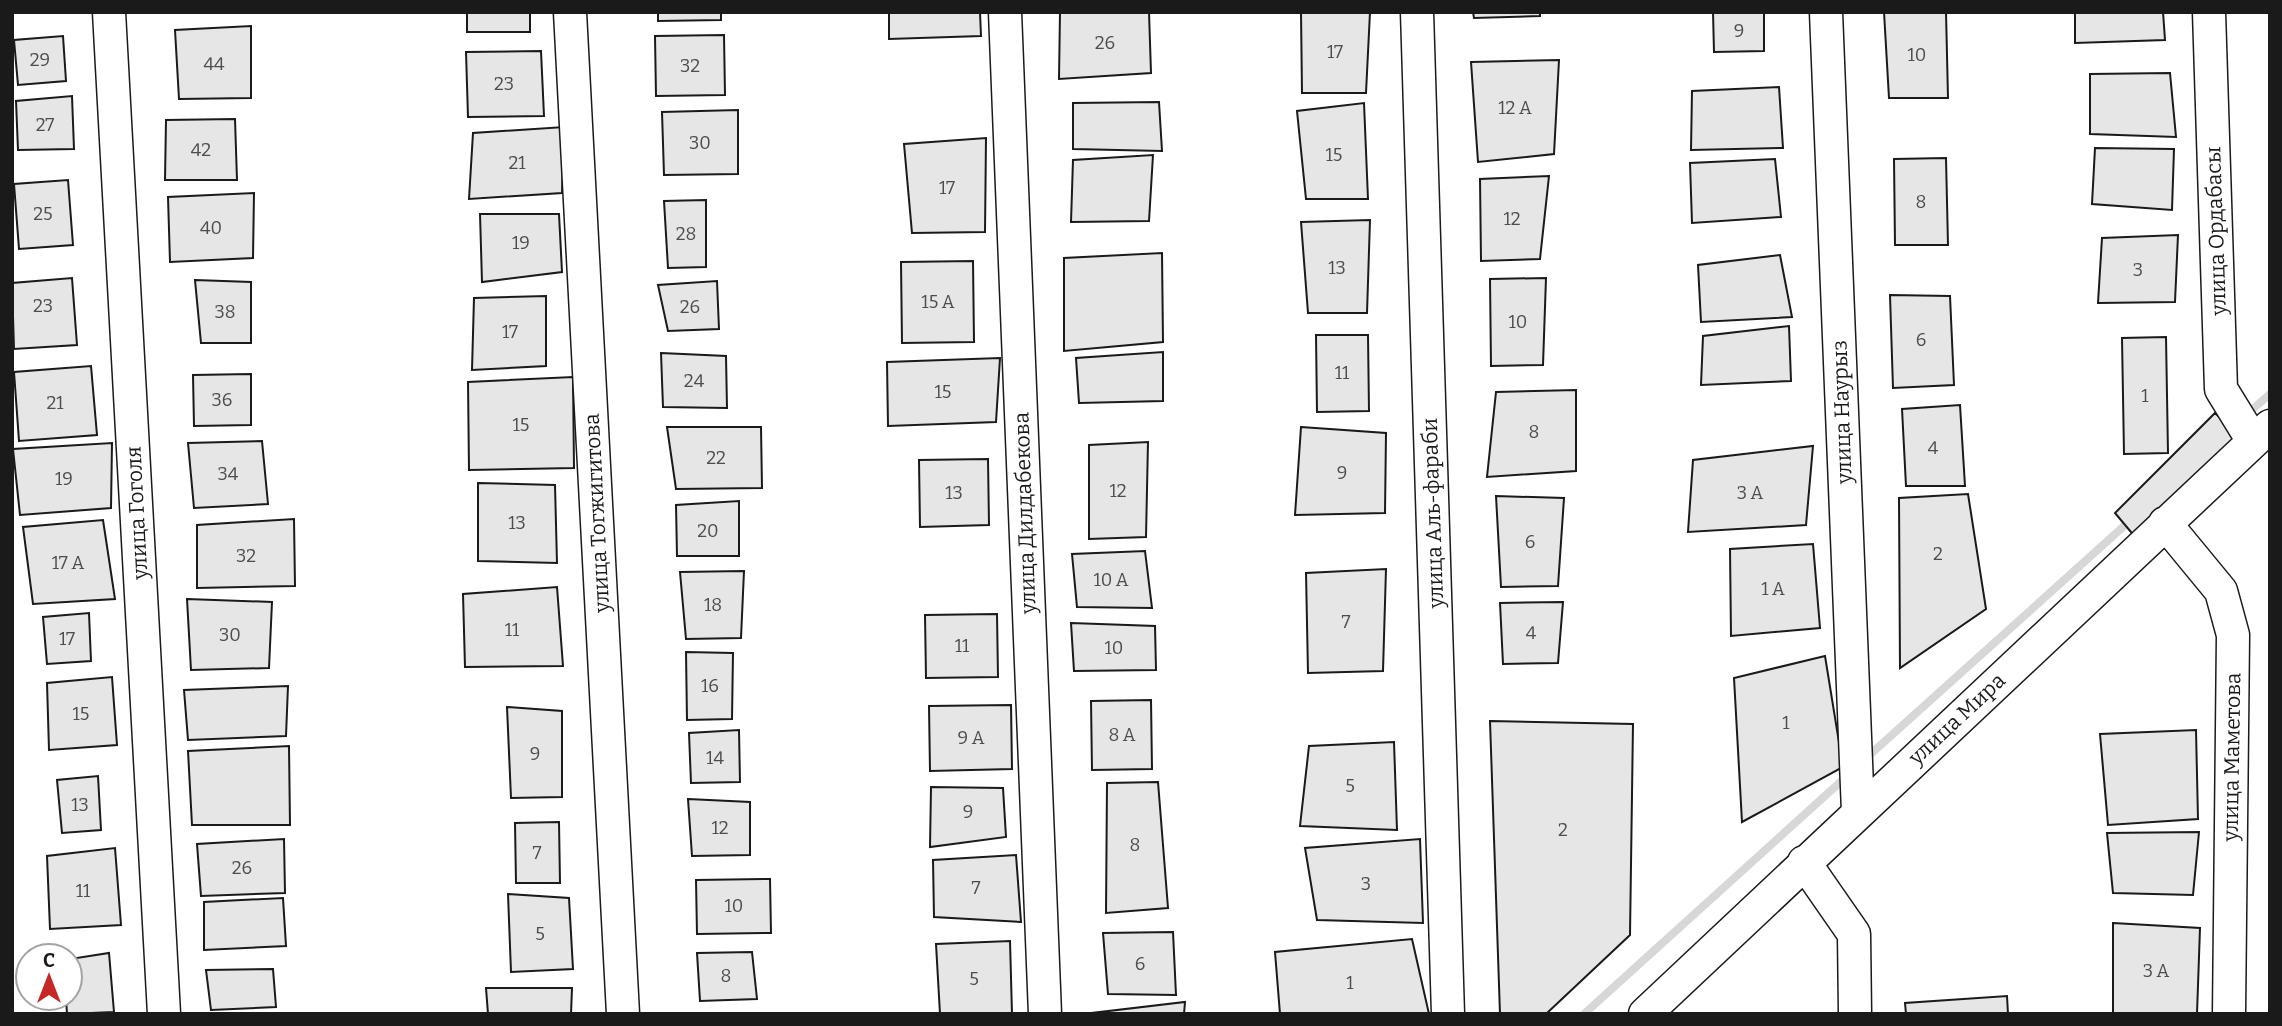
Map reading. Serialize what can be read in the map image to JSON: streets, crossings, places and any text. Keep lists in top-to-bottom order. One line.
{"streets":{"street":["улица Ордабасы","улица Наурыз","улица Гоголя","улица Тогжигитова","улица Дилдабекова","улица Аль-фараби","улица Мира","улица Маметова"]},"crossings":[["улица Ордабасы","улица Мира"],["улица Наурыз","улица Мира"],["улица Мира","улица Маметова"]],"house_numbers":["9","26","17","10","29","44","32","23","12 А","27","30","42","15","21","17","8","25","12","40","28","19","13","3","15 А","23","26","38","10","17","6","11","24","15","1","36","21","15","8","4","22","9","34","19","12","13","3 А","13","20","6","2","32","17 А","10 А","1 А","18","7","11","4","30","17","11","10","16","15","1","8 А","9 А","9","14","5","13","9","12","2","8","7","26","3","7","11","10","5","6","3 А","8","5","1"],"north":"top"}
